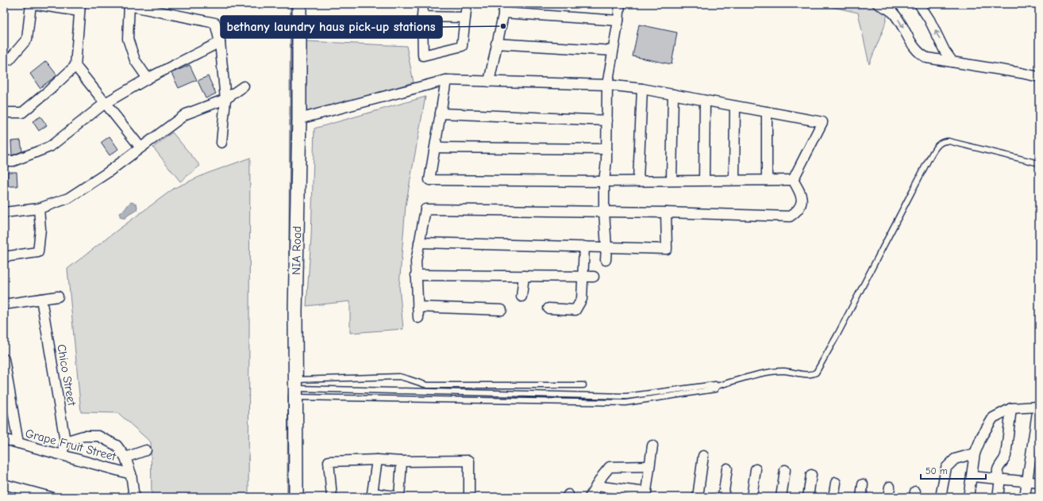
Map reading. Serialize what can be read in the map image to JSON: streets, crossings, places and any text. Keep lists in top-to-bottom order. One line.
{"streets":{"street":["NIA Road","Chico Street","Grape Fruit Street"]},"crossings":[["Chico Street","Grape Fruit Street"]],"places":["bethany laundry haus pick-up stations"],"scale_bar":"50 m"}
